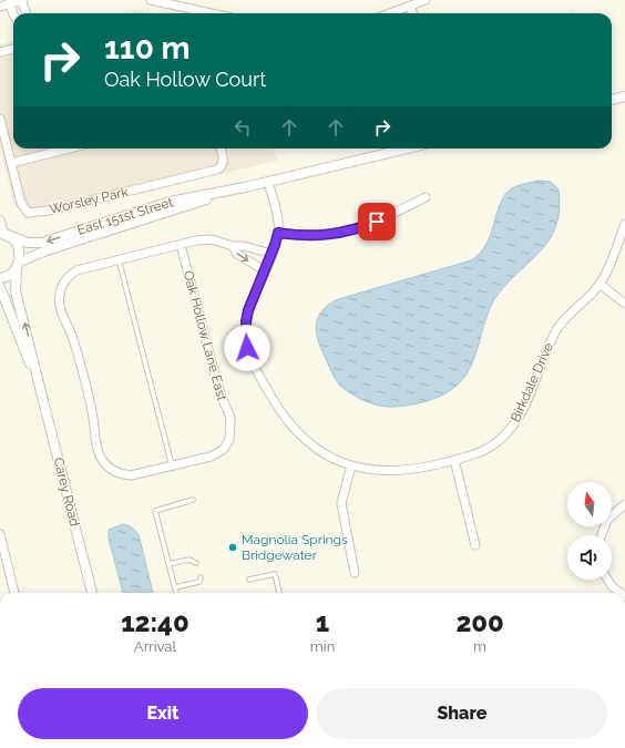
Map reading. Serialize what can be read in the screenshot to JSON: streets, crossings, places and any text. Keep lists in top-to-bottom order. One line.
{"streets":{"street":["Worsley Park","East 151st Street","Oak Hollow Lane East","Birkdale Drive","Carey Road"]},"crossings":[["East 151st Street","Birkdale Drive"],["East 151st Street","Carey Road"]],"places":["Magnolia Springs Bridgewater"],"north":"top","page":{"turn":["110 m","Oak Hollow Court"],"eta":["12:40","Arrival","1","min","200","m"],"buttons":["Exit","Share"]}}
